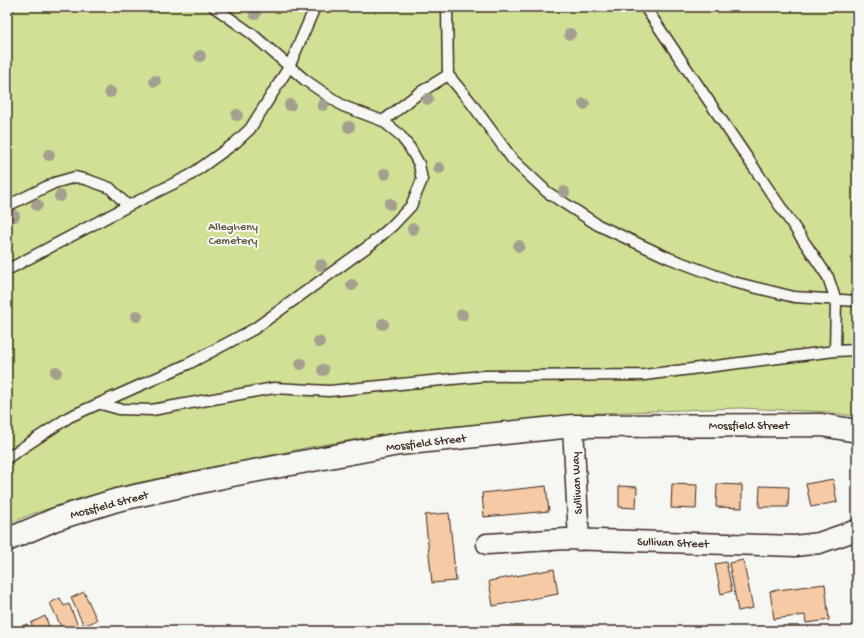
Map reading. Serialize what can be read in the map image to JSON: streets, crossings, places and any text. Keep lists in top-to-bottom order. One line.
{"streets":{"street":["Mossfield Street","Sullivan Way","Sullivan Street"]},"crossings":[["Mossfield Street","Sullivan Way"],["Sullivan Way","Sullivan Street"]],"parks":["Allegheny Cemetery"]}
